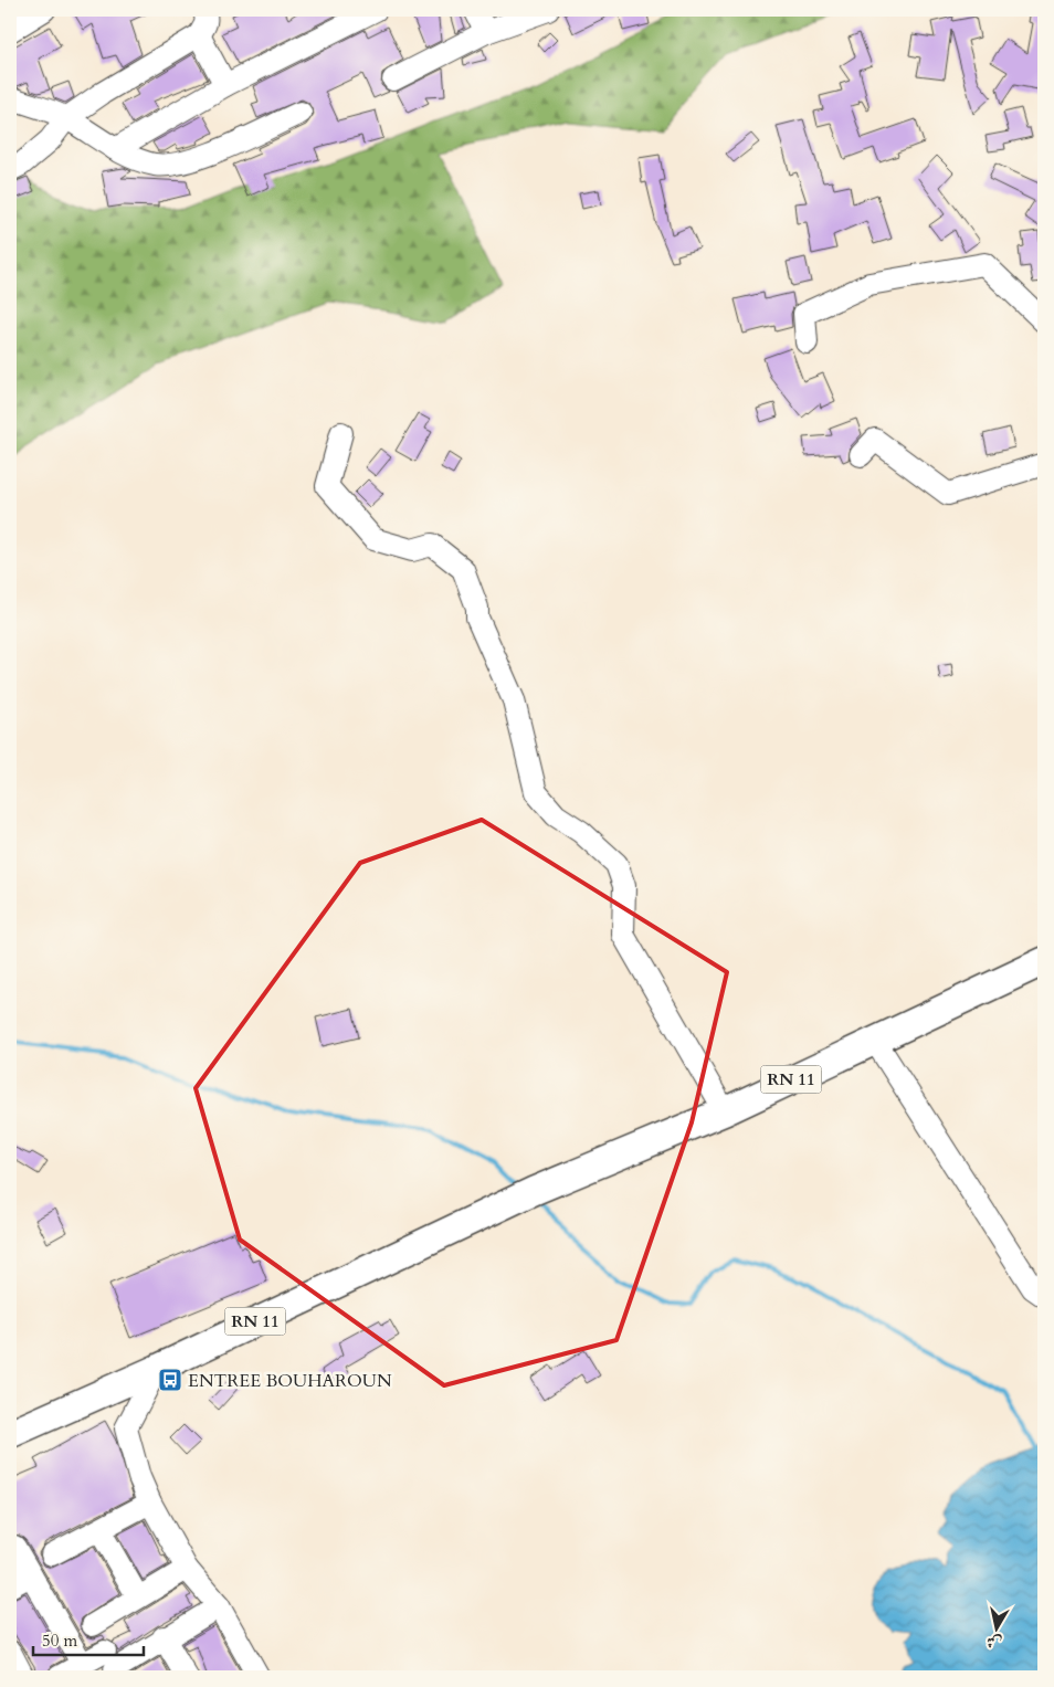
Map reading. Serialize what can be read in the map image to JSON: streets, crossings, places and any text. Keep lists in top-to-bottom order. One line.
{"streets":{"main road":["RN 11"]},"places":{"bus stop":["ENTREE BOUHAROUN"]},"scale_bar":"50 m","north":"bottom"}
